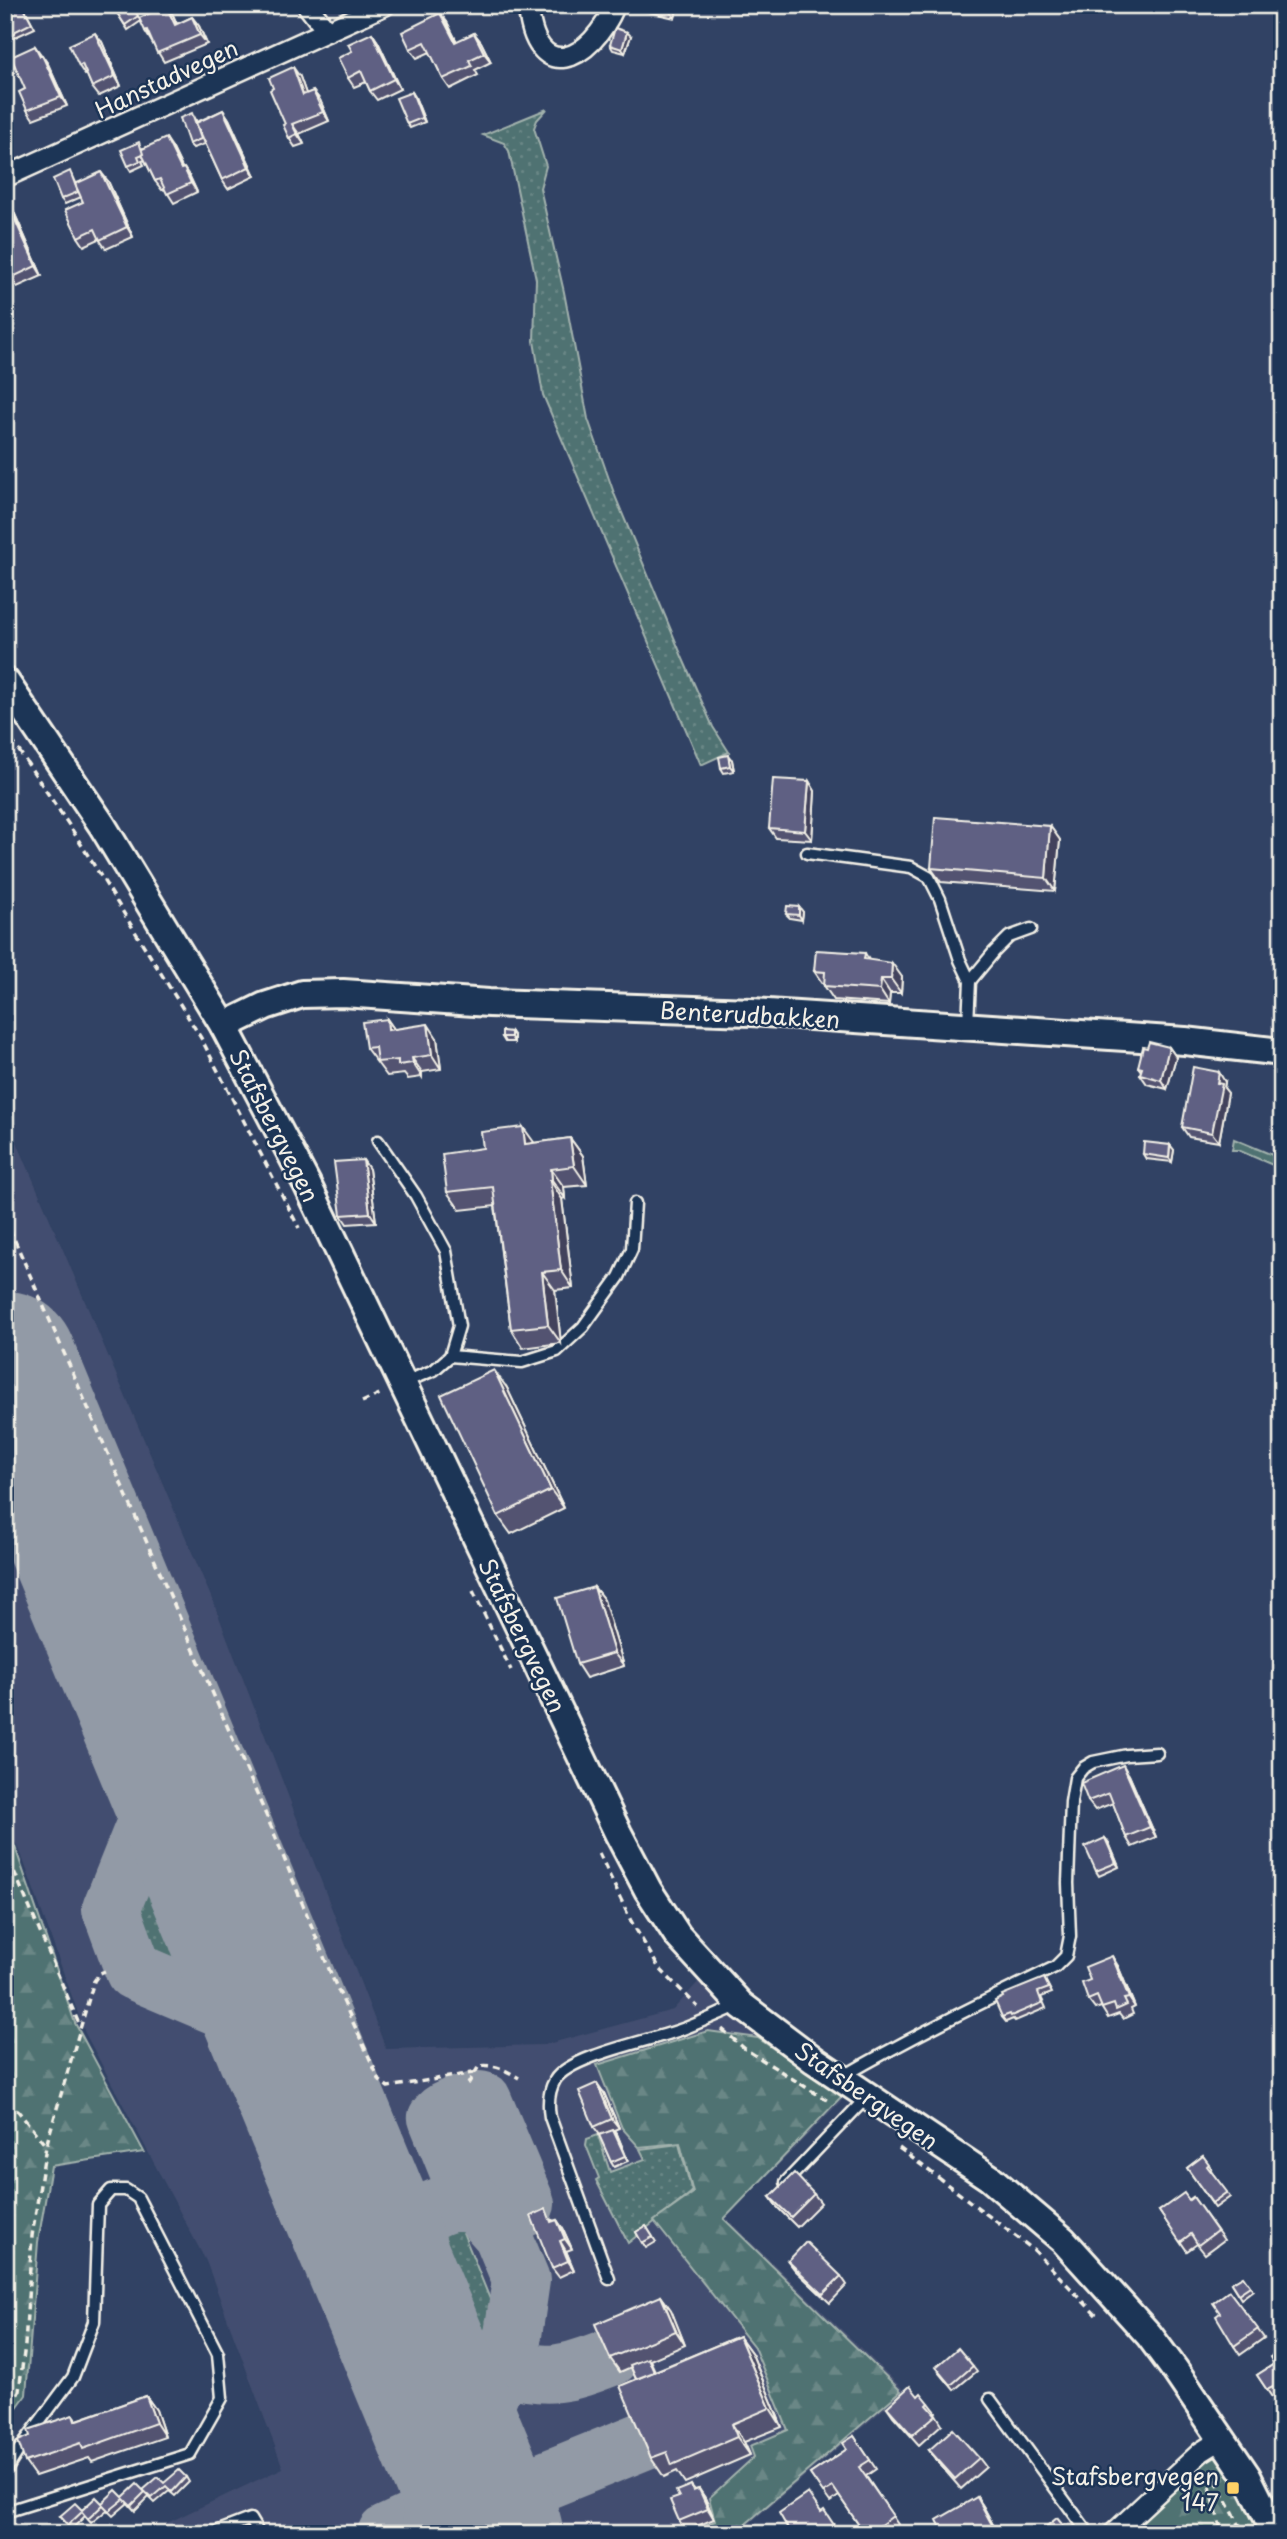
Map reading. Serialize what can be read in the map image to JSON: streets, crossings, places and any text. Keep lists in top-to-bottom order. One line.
{"streets":{"main road":["Benterudbakken","Stafsbergvegen"],"street":["Hanstadvegen"]},"crossings":[["Benterudbakken","Stafsbergvegen"]],"places":{"transit":["Stafsbergvegen 147"]}}
